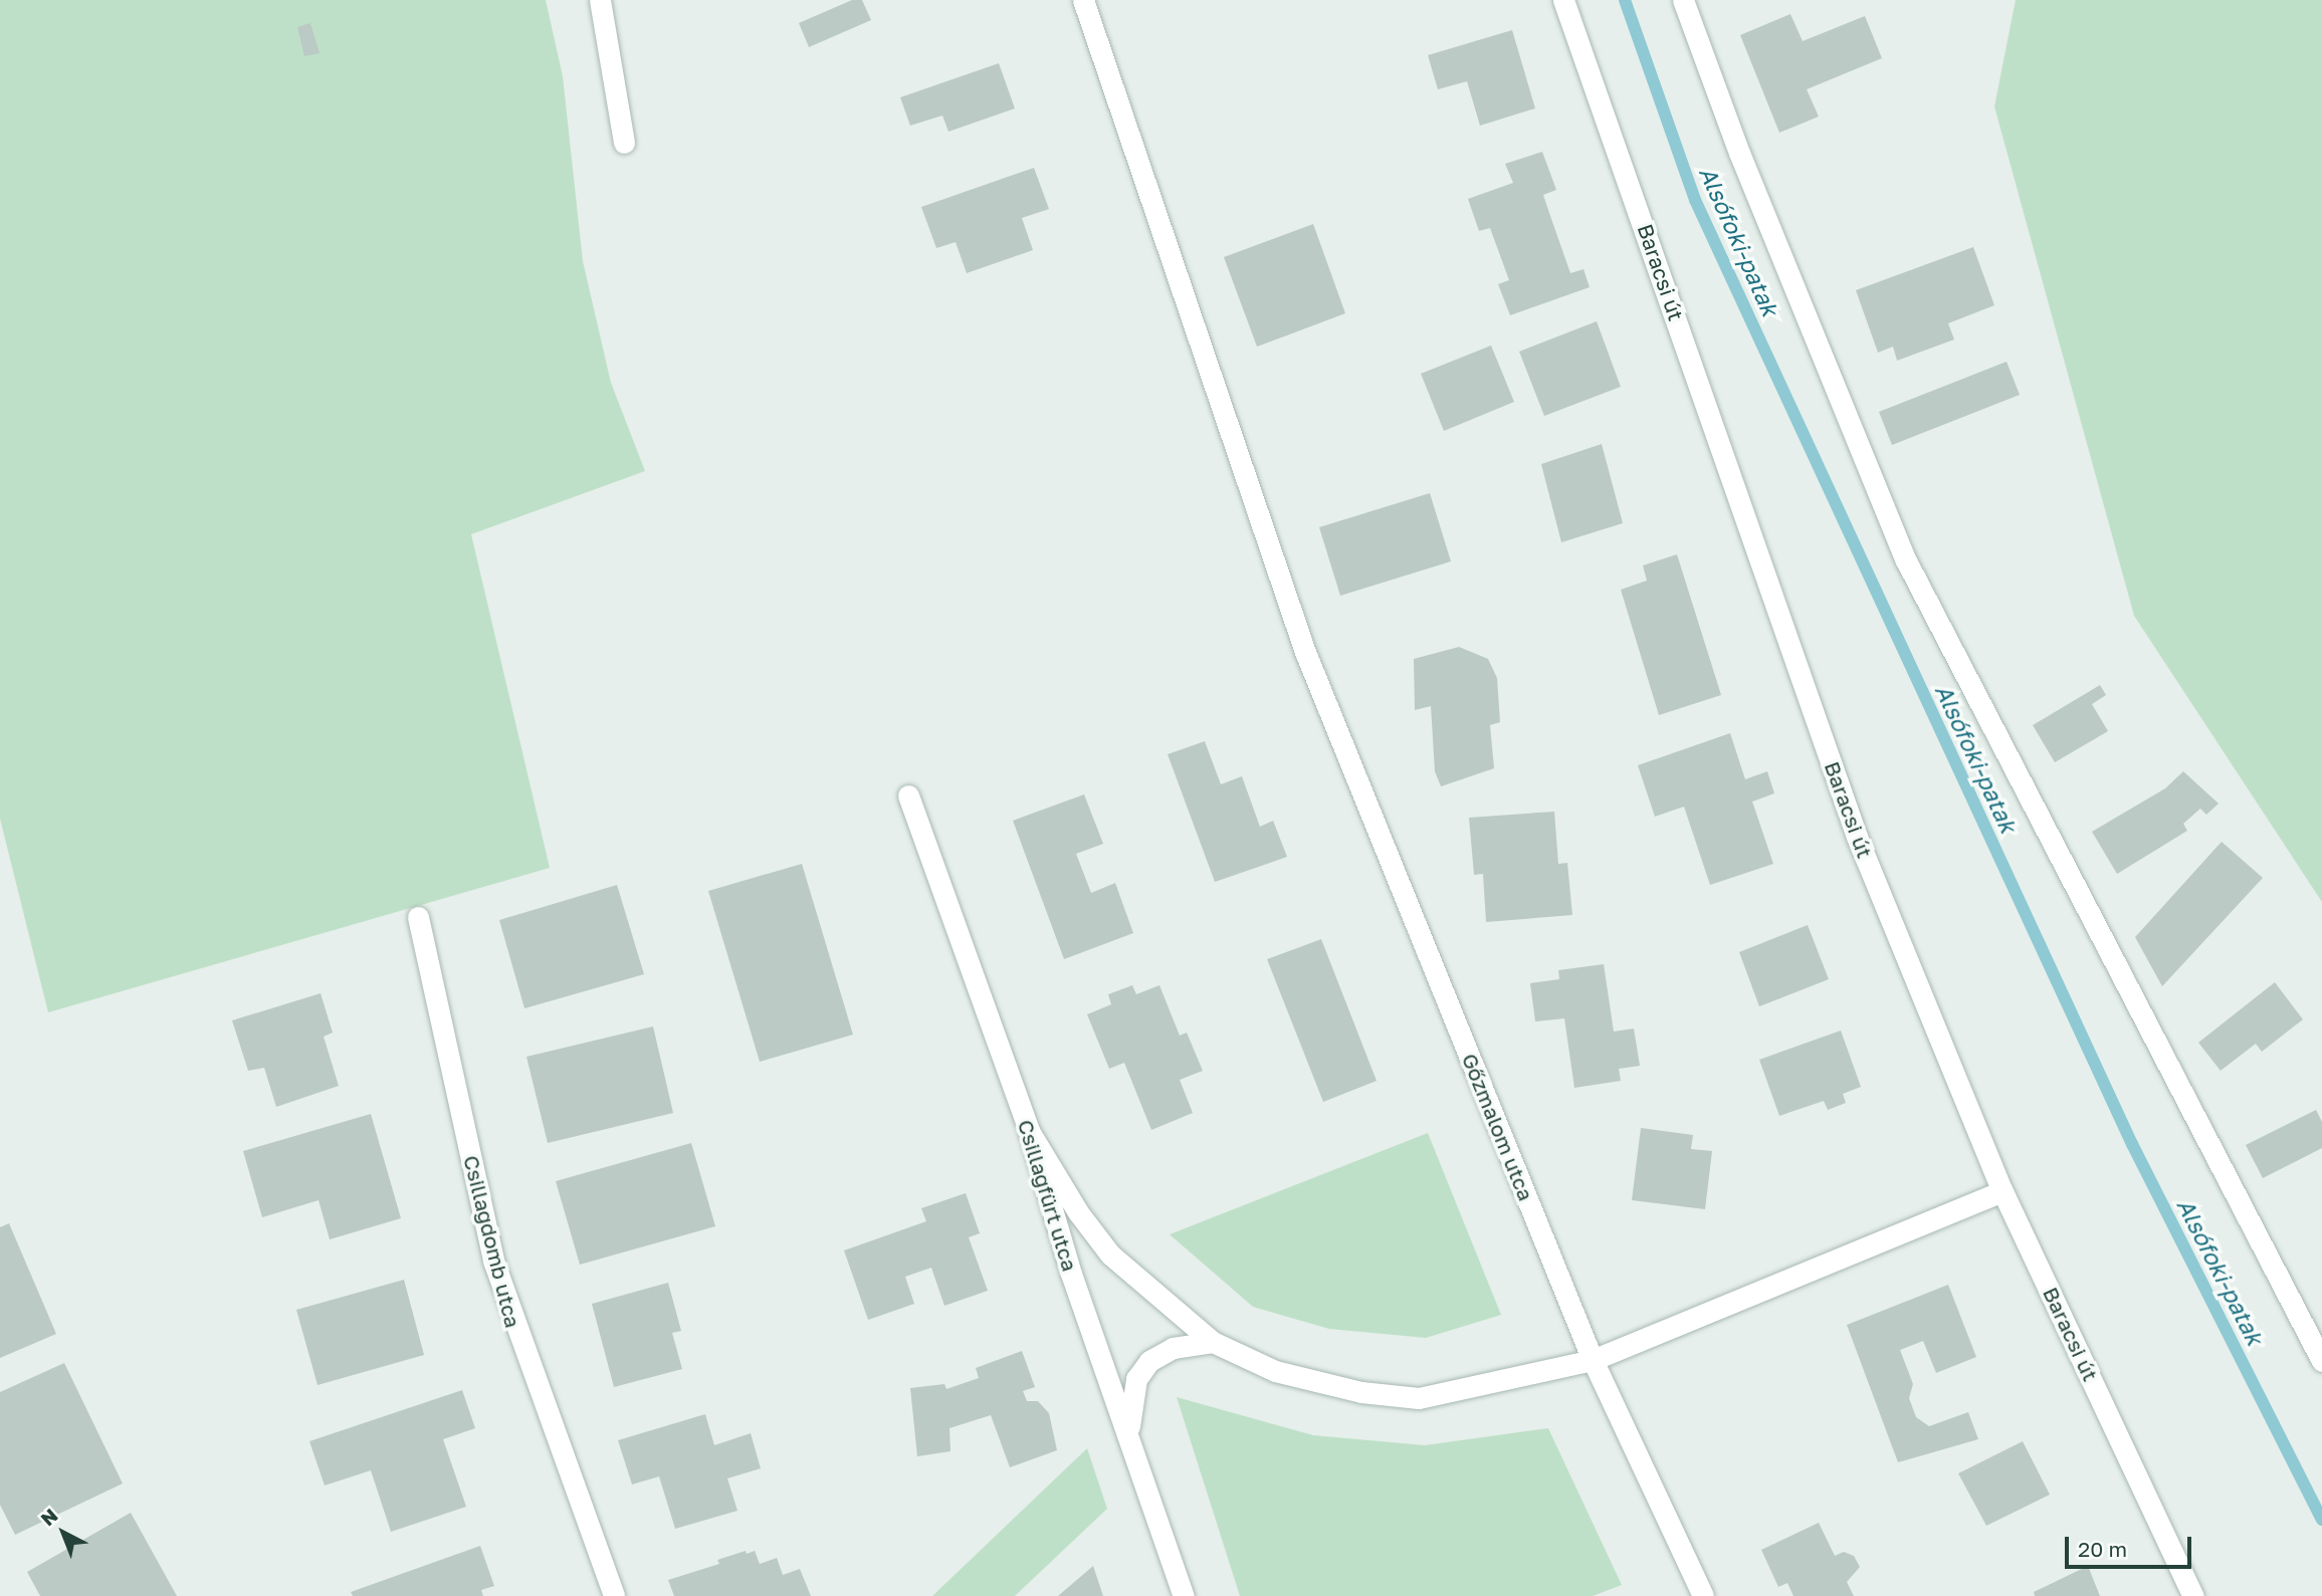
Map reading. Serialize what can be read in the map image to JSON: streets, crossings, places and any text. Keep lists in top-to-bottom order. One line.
{"streets":{"street":["Baracsi út","Gőzmalom utca","Csillagfürt utca","Csillagdomb utca"]},"water":["Alsófoki-patak"],"scale_bar":"20 m","north":"top left"}
